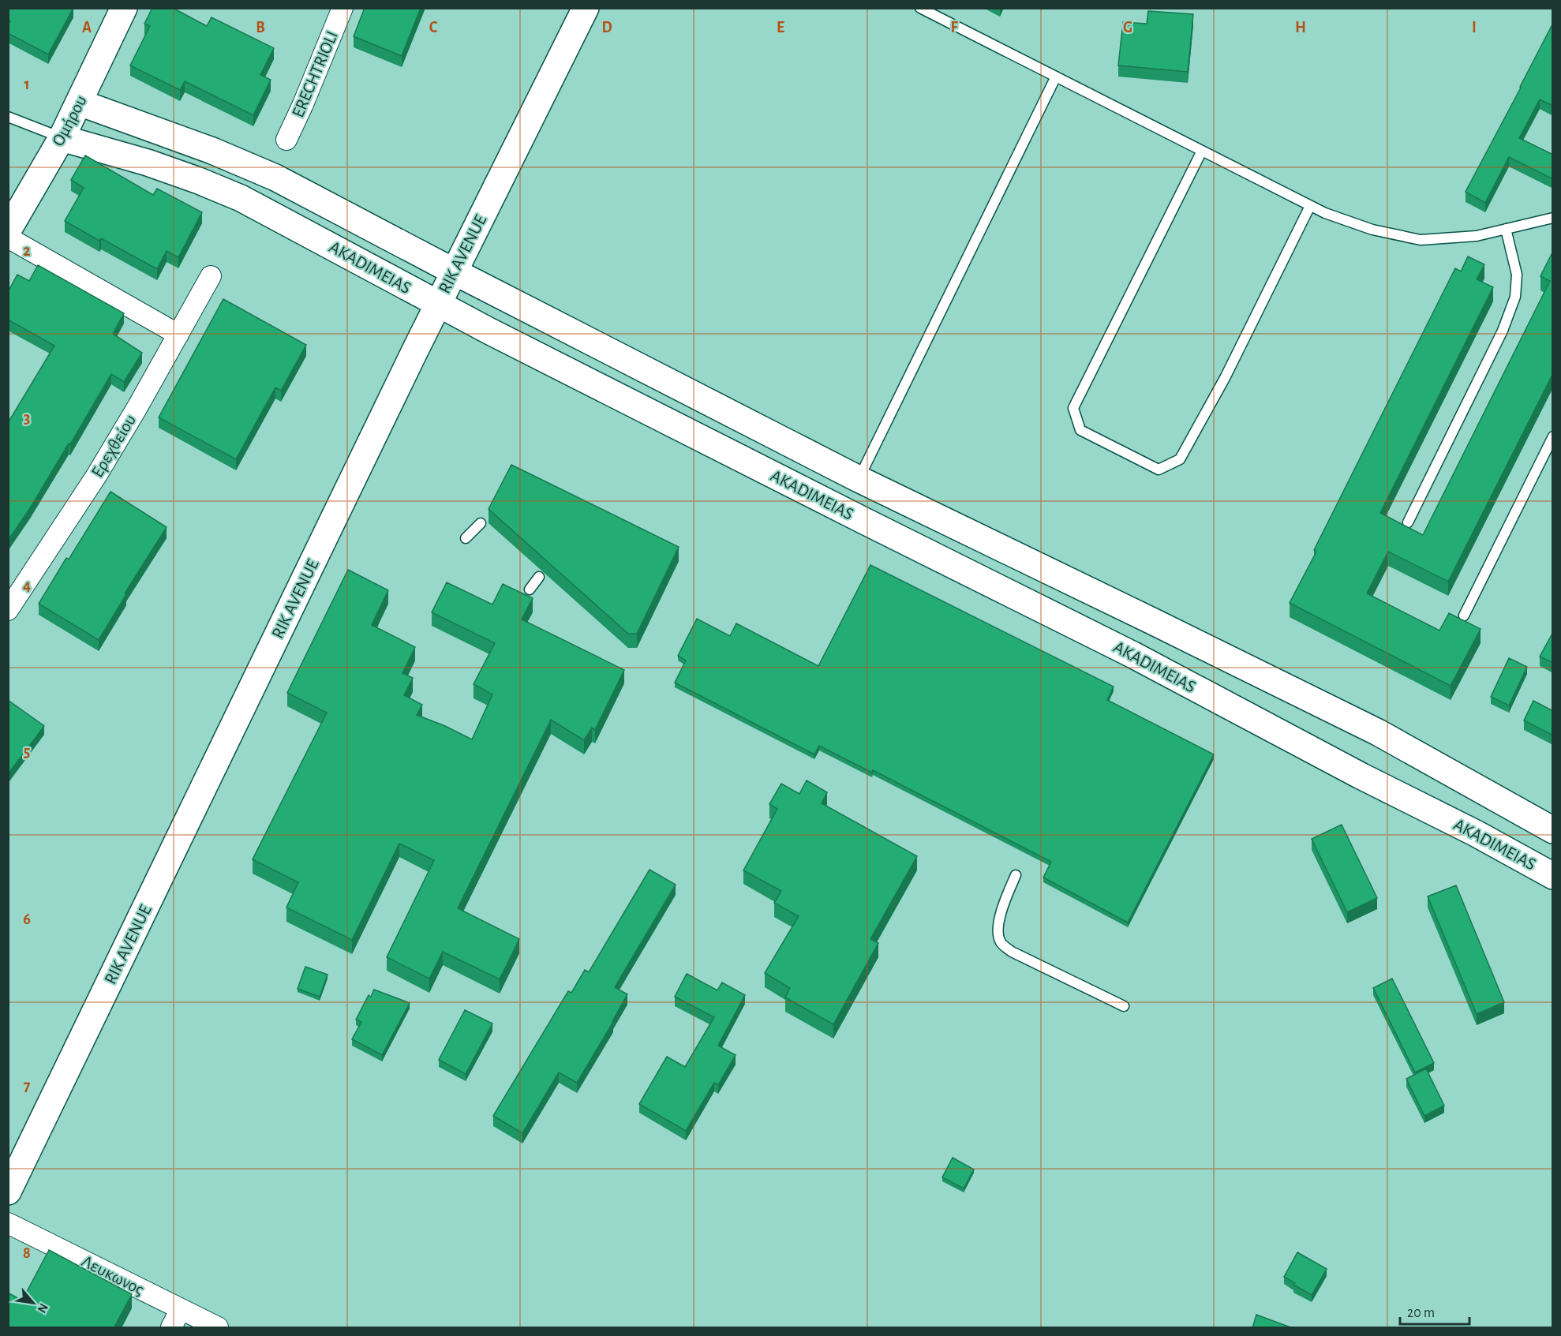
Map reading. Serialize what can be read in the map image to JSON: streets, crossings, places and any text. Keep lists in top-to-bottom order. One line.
{"streets":{"main road":["Ομήρου","RIK AVENUE","AKADIMEIAS"],"street":["ERECHTRIOLI","Ερεχθείου","Λευκωνος"]},"crossings":[["Ομήρου","AKADIMEIAS"],["RIK AVENUE","AKADIMEIAS"]],"scale_bar":"20 m","north":"bottom right","grid":{"columns":["A","B","C","D","E","F","G","H","I"],"rows":["1","2","3","4","5","6","7","8"]}}
